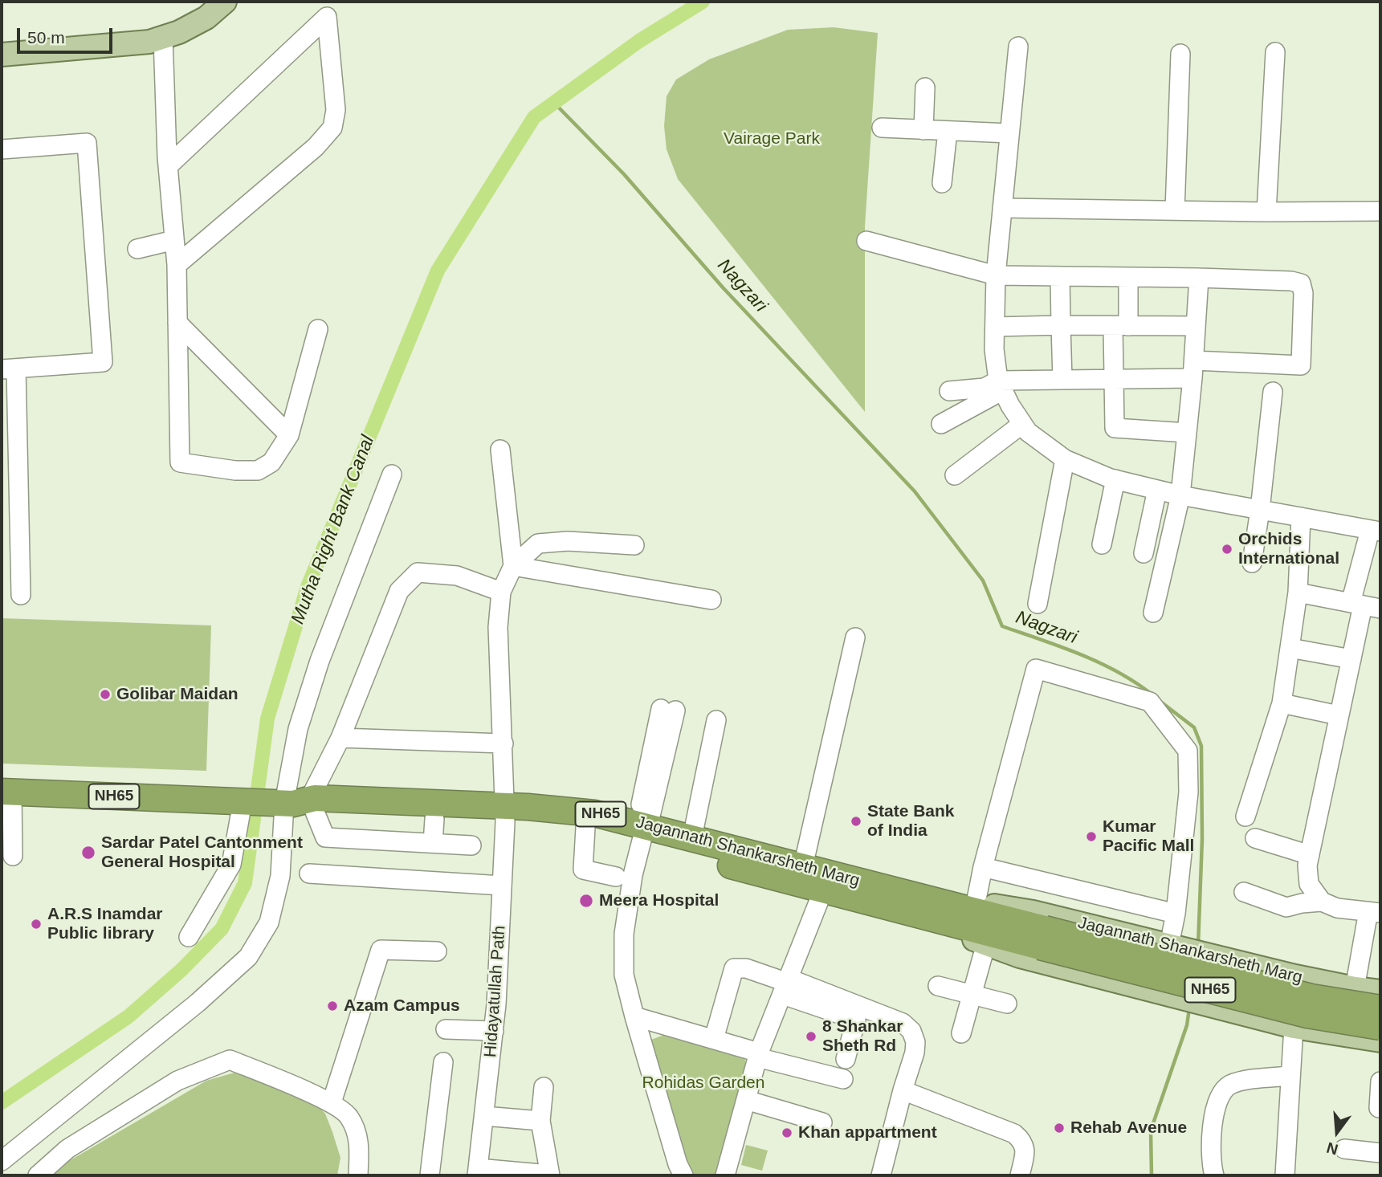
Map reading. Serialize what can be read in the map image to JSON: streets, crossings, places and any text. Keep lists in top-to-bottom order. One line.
{"streets":{"highway":["NH65","Jagannath Shankarsheth Marg"],"street":["Hidayatullah Path"]},"crossings":[["NH65","Jagannath Shankarsheth Marg"],["Jagannath Shankarsheth Marg","Hidayatullah Path"]],"water":["Nagzari","Mutha Right Bank Canal"],"parks":["Vairage Park","Rohidas Garden"],"places":["Orchids International","Golibar Maidan","State Bank of India","Kumar Pacific Mall","Sardar Patel Cantonment General Hospital","Meera Hospital","A.R.S Inamdar Public library","Azam Campus","8 Shankar Sheth Rd","Rehab Avenue","Khan appartment"],"scale_bar":"50 m","north":"bottom"}
